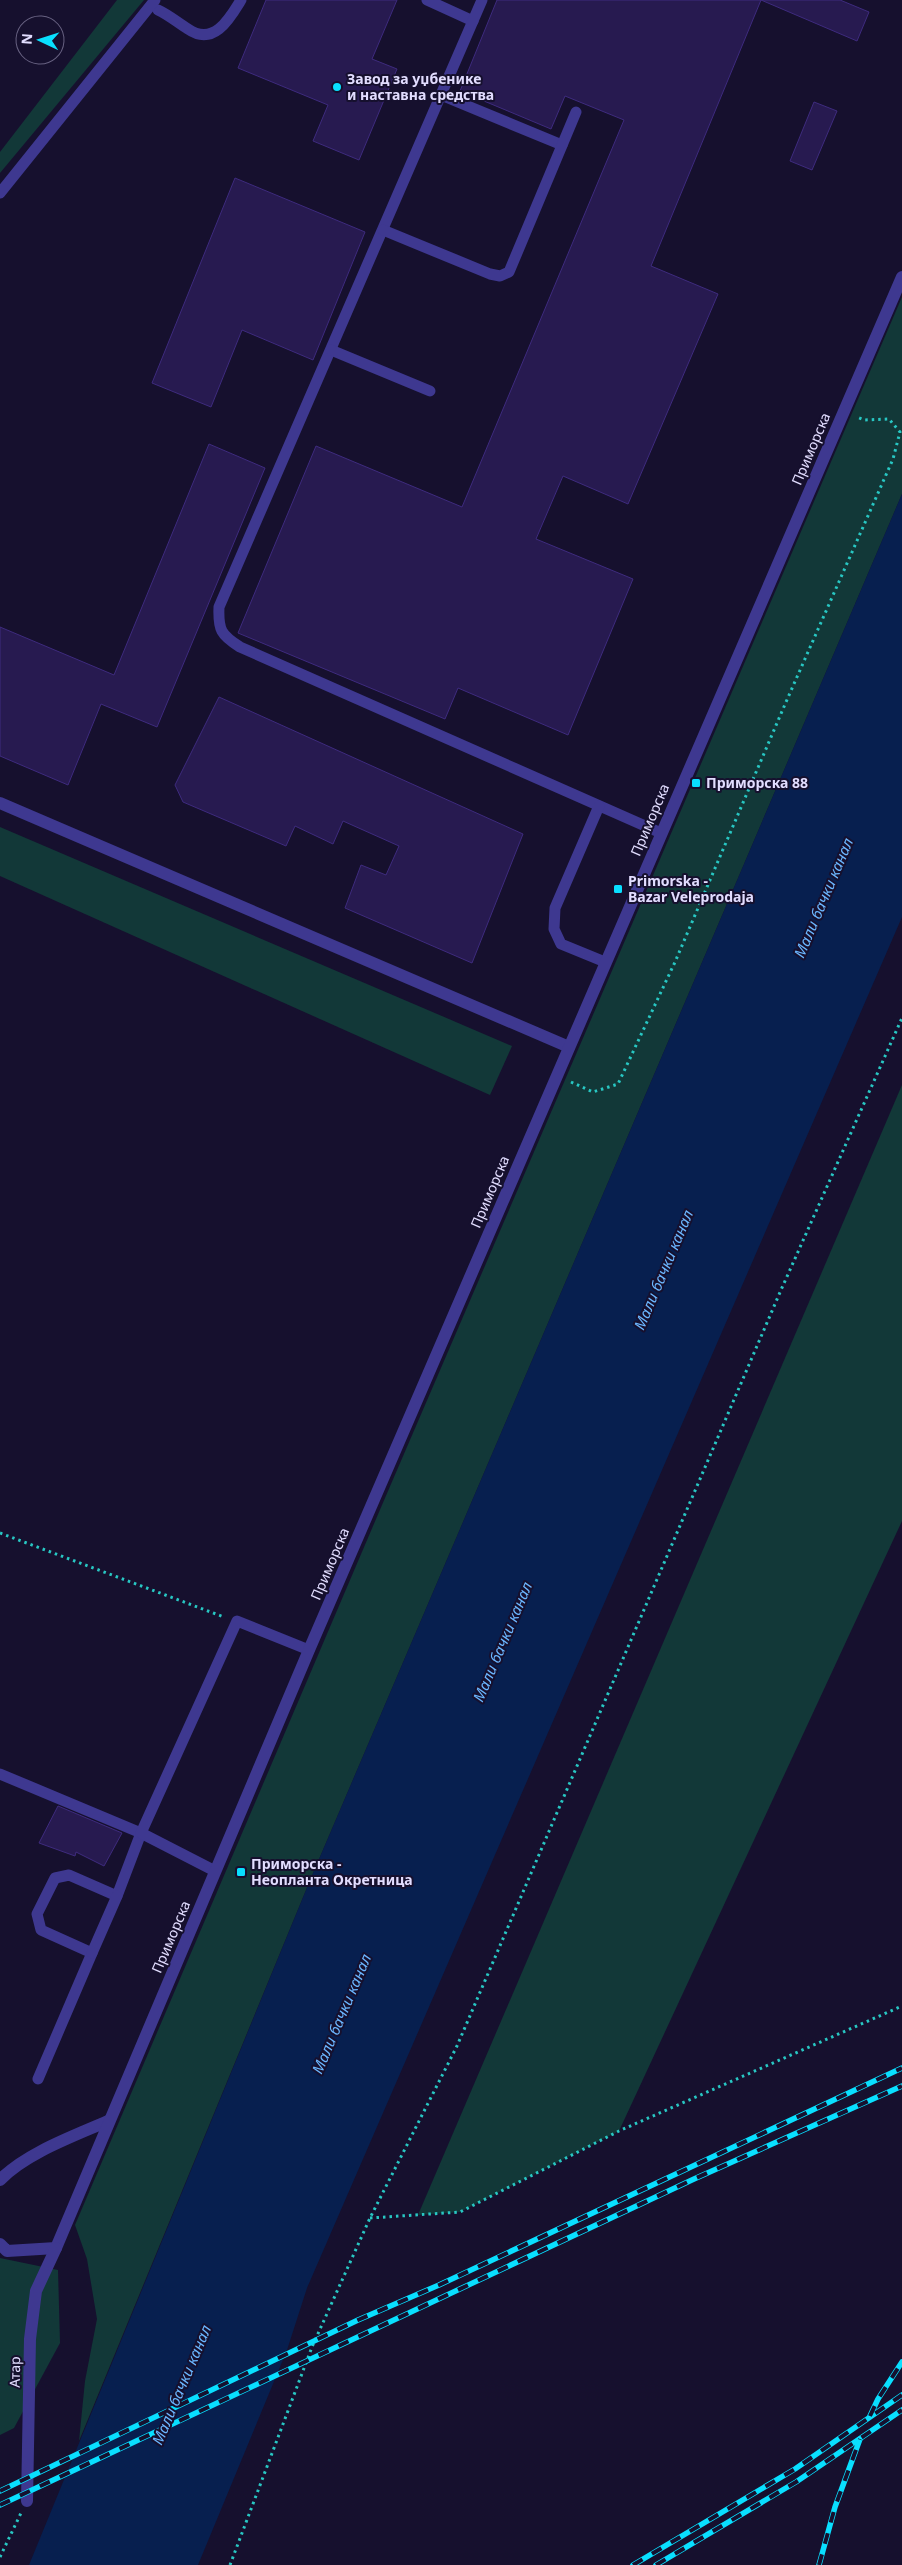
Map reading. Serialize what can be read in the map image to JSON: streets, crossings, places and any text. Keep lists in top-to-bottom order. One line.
{"streets":{"street":["Приморска","Атар"]},"crossings":[["Приморска","Атар"]],"water":["Мали бачки канал"],"places":{"other":["Завод за уџбенике и наставна средства"],"transit":["Приморска 88","Primorska - Bazar Veleprodaja","Приморска - Неопланта Окретница"]},"north":"left"}
